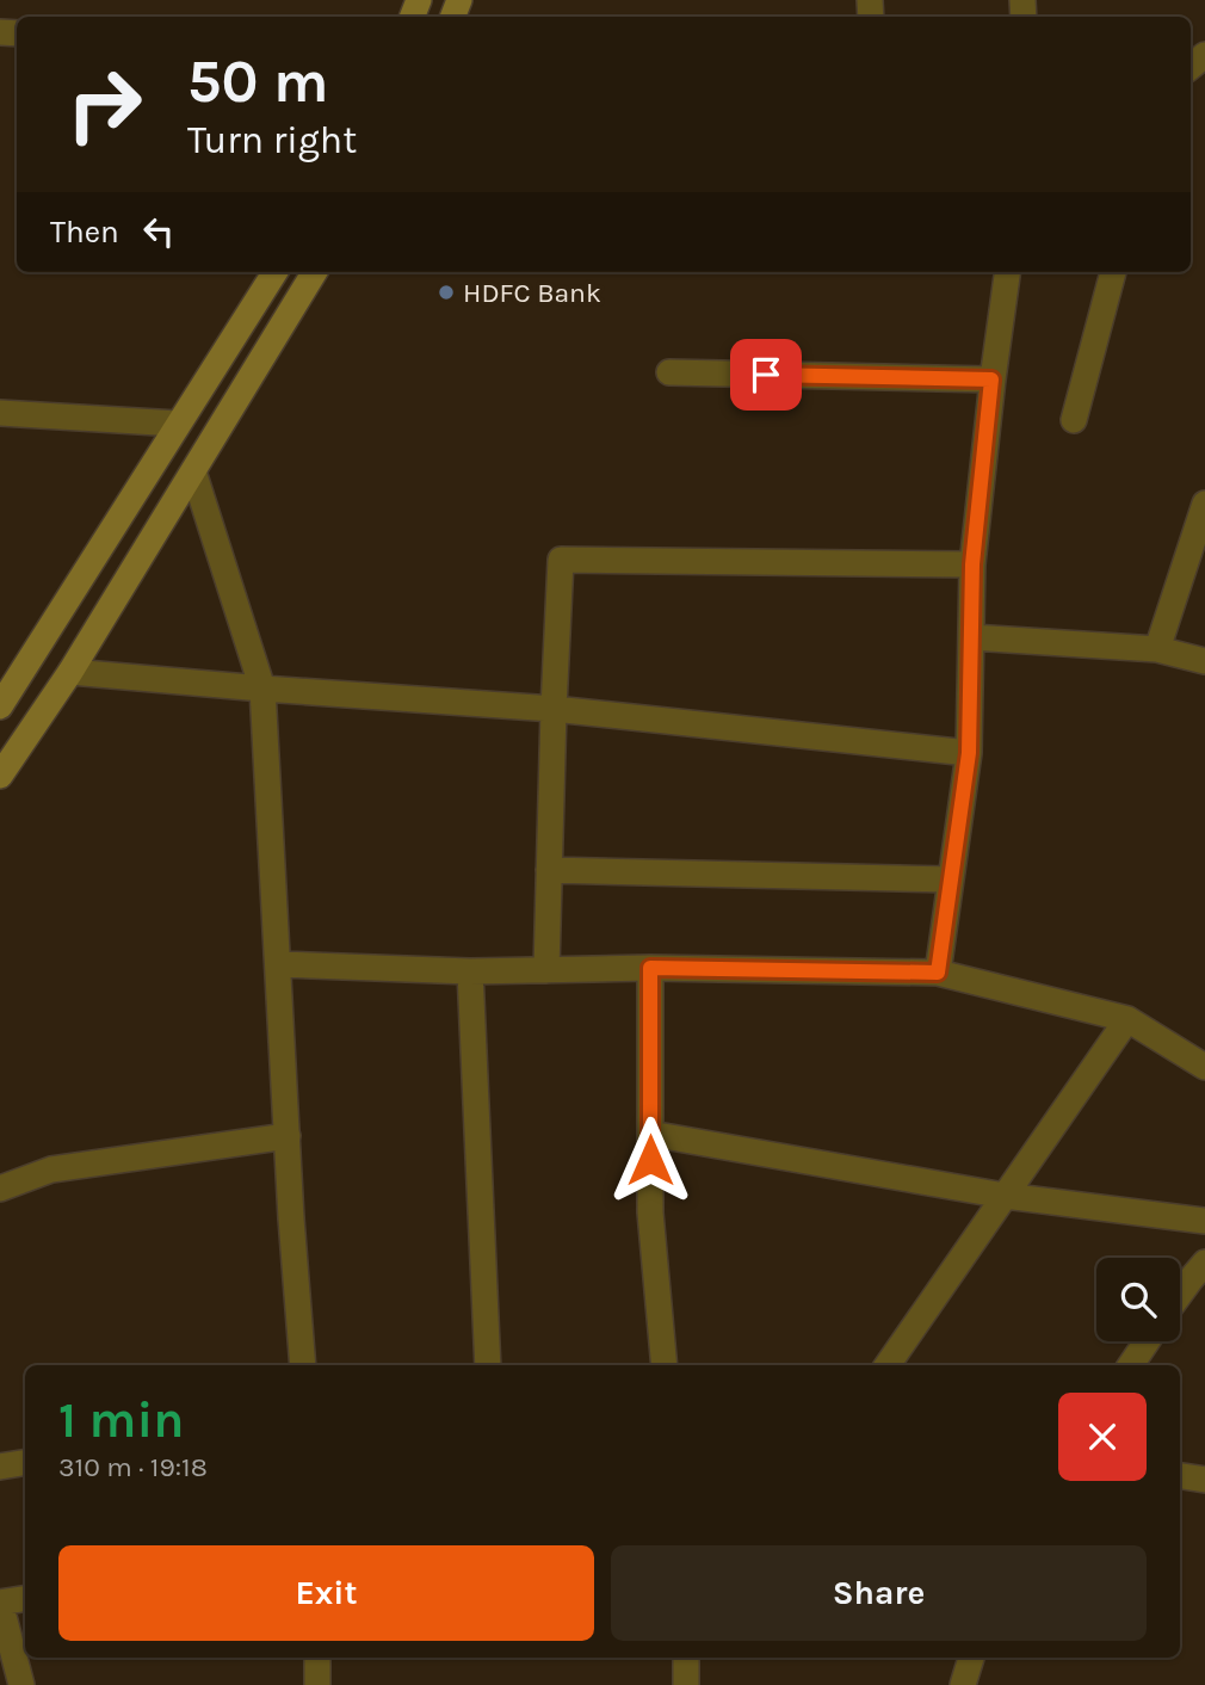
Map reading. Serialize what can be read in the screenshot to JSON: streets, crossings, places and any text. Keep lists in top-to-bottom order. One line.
{"places":["HDFC Bank"],"page":{"turn":["50 m","Turn right"],"then":"Then","heading":["1 min","310 m · 19:18"],"buttons":["Exit","Share"]}}
